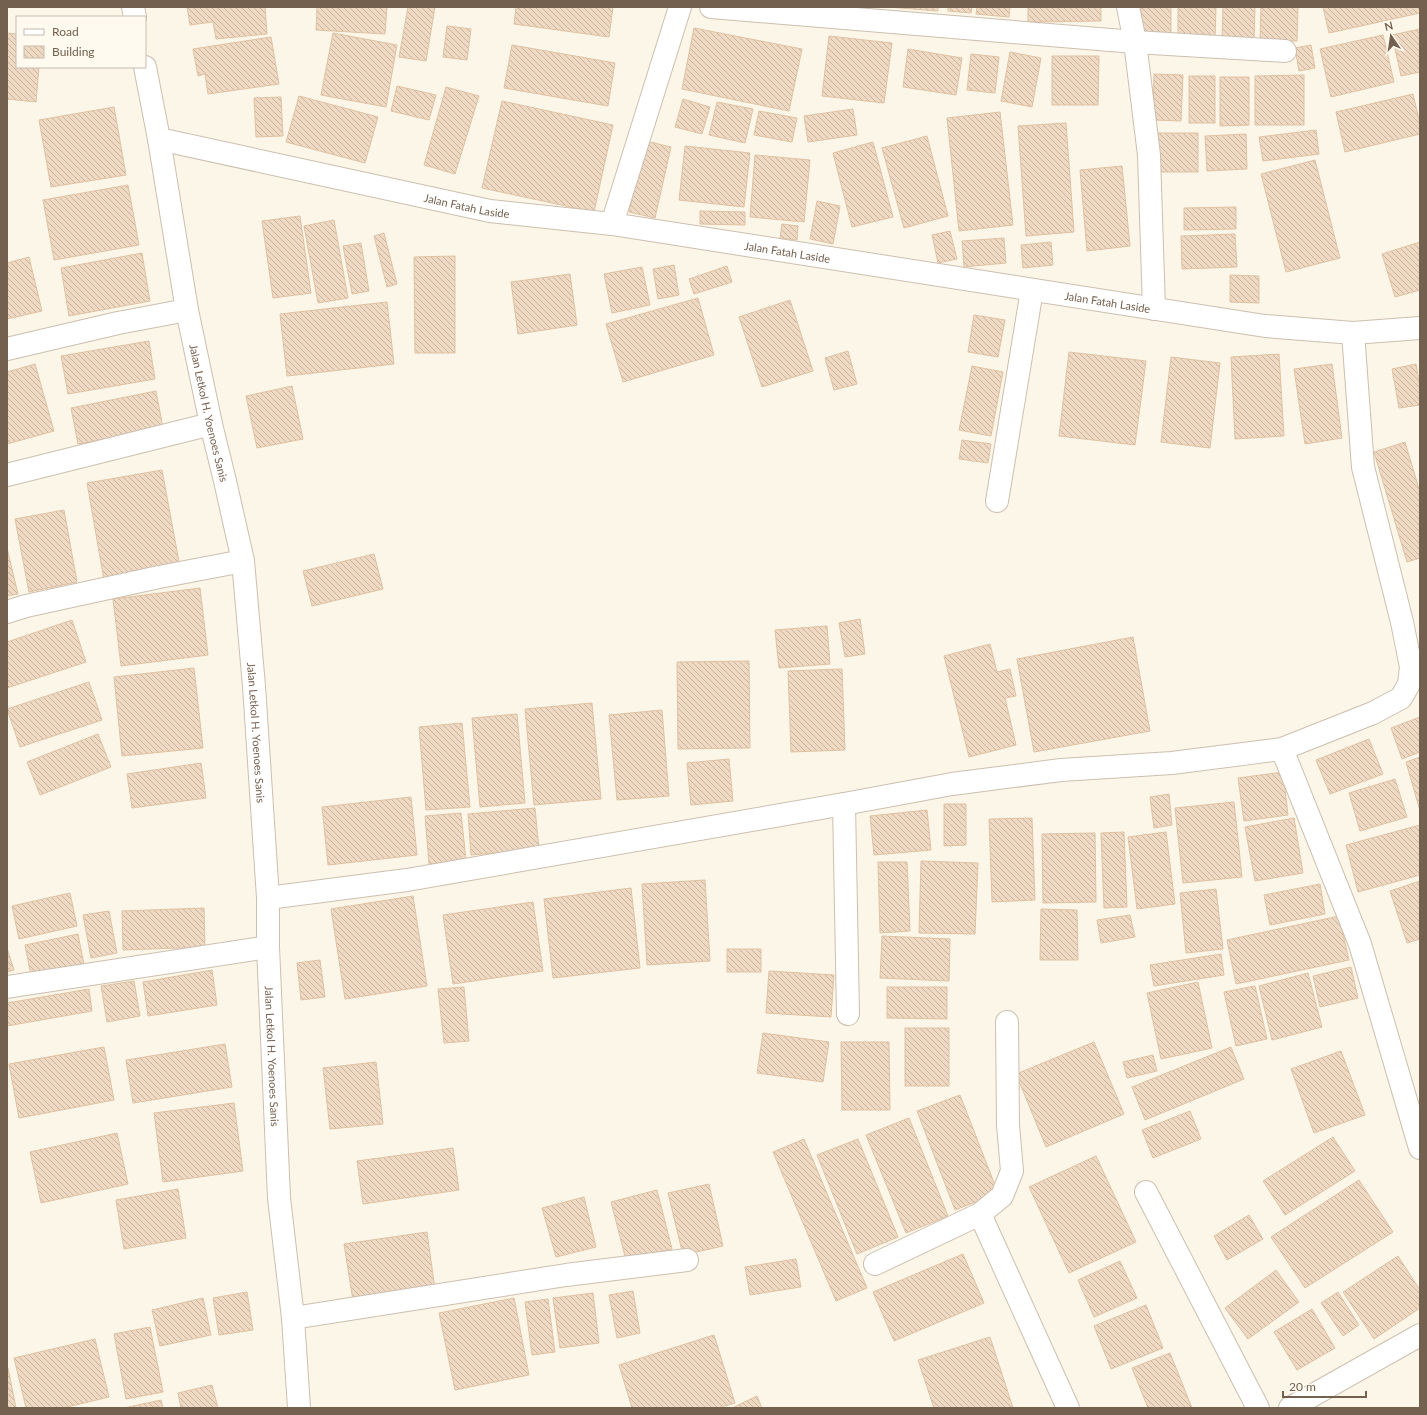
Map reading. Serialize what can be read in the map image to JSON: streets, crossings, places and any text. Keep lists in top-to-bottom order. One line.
{"streets":{"street":["Jalan Fatah Laside","Jalan Letkol H. Yoenoes Sanis"]},"crossings":[["Jalan Fatah Laside","Jalan Letkol H. Yoenoes Sanis"]],"legend":["Road","Building"],"scale_bar":"20 m","north":"top"}
